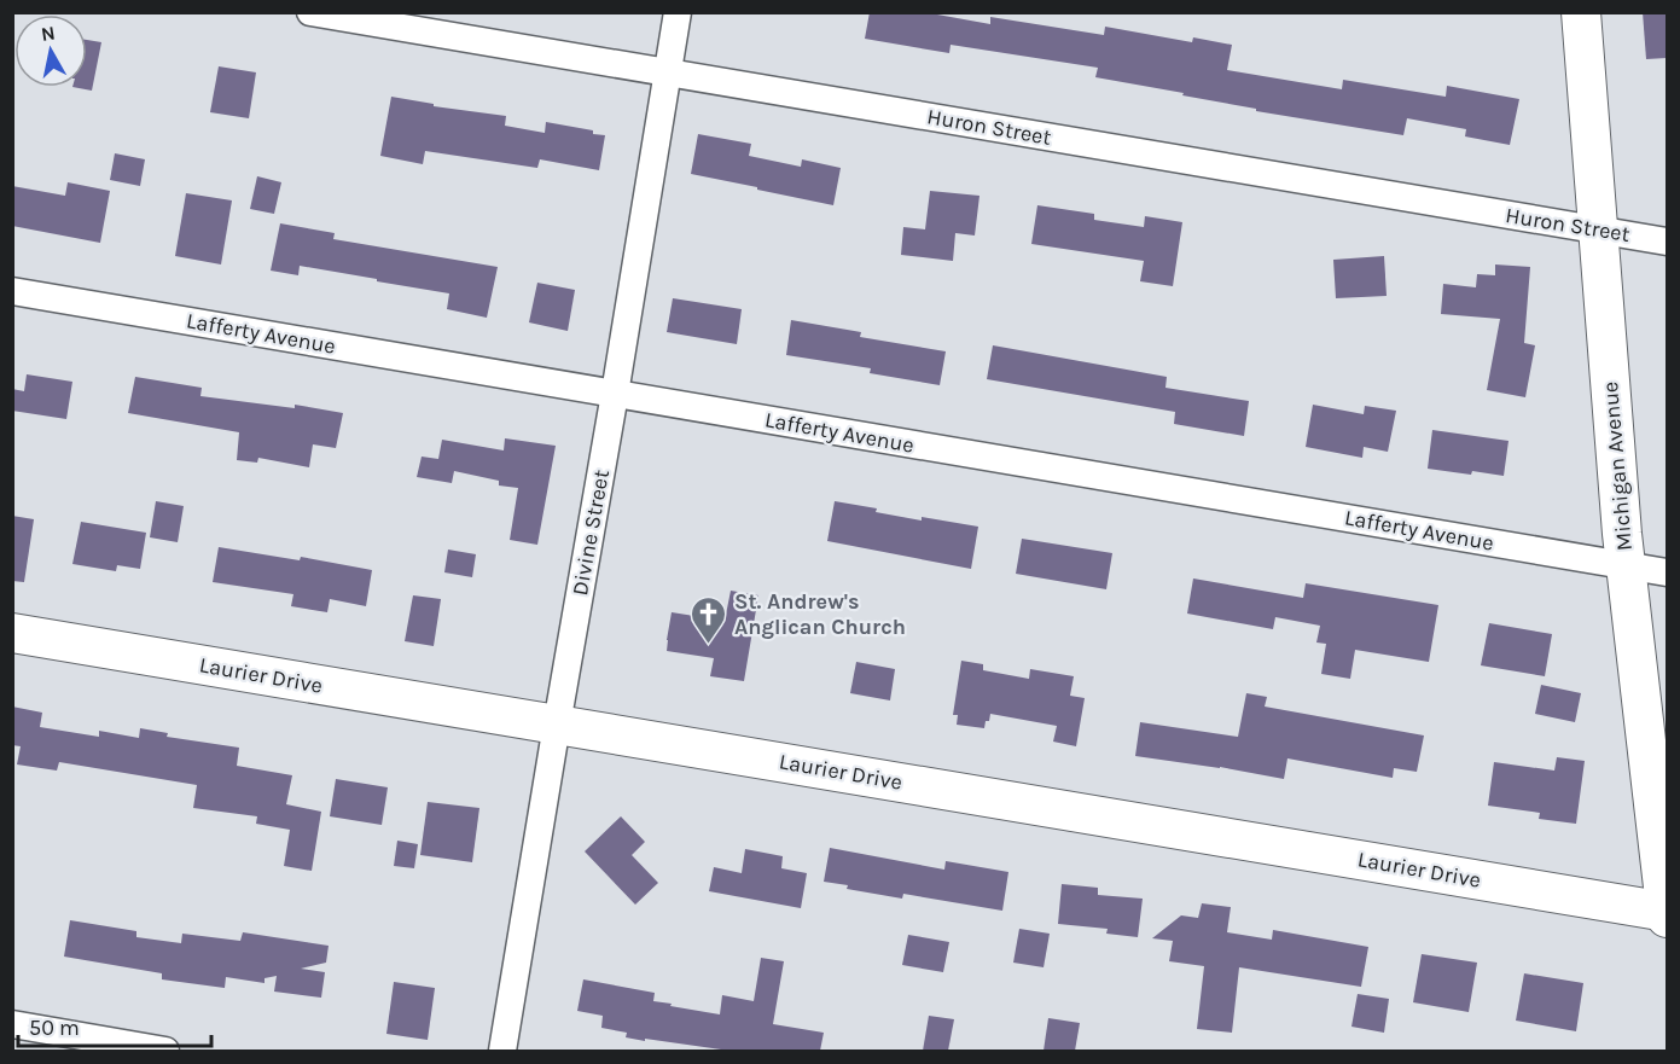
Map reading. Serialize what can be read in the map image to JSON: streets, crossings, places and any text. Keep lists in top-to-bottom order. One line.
{"streets":{"street":["Huron Street","Lafferty Avenue","Michigan Avenue","Divine Street","Laurier Drive"]},"crossings":[["Huron Street","Michigan Avenue"],["Huron Street","Divine Street"],["Lafferty Avenue","Michigan Avenue"],["Lafferty Avenue","Divine Street"],["Michigan Avenue","Laurier Drive"],["Divine Street","Laurier Drive"]],"places":{"church":["St. Andrew's Anglican Church"]},"scale_bar":"50 m","north":"top"}
